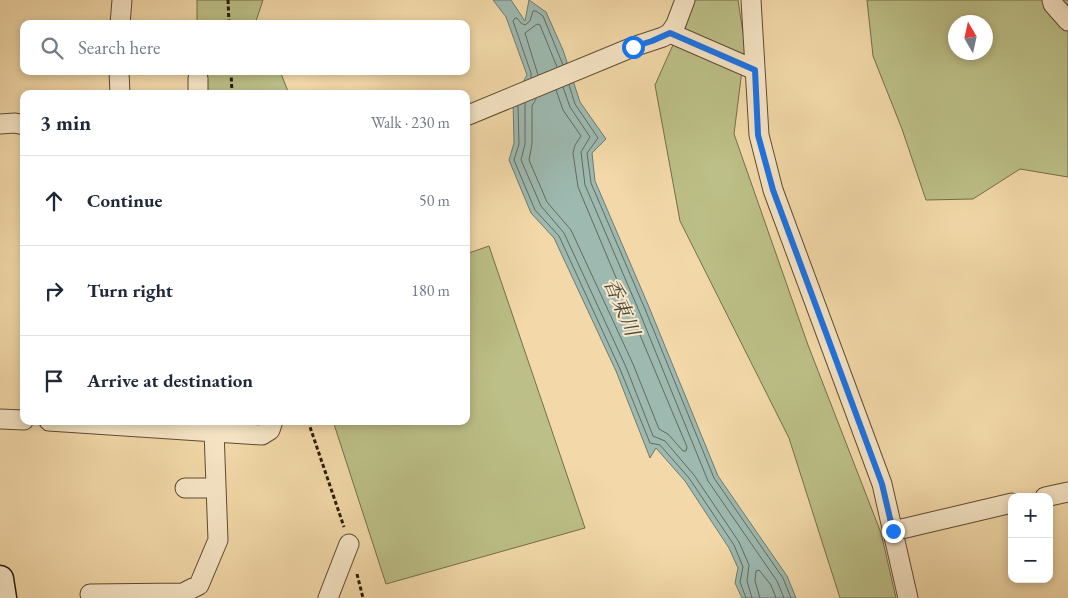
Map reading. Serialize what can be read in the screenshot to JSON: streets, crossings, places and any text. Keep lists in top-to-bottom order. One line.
{"water":["香東川"],"north":"top","page":{"search":"Search here","heading":["3 min","Walk · 230 m"],"list":[["Continue","50 m"],["Turn right","180 m"],"Arrive at destination"],"map_buttons":["+","−"]}}
